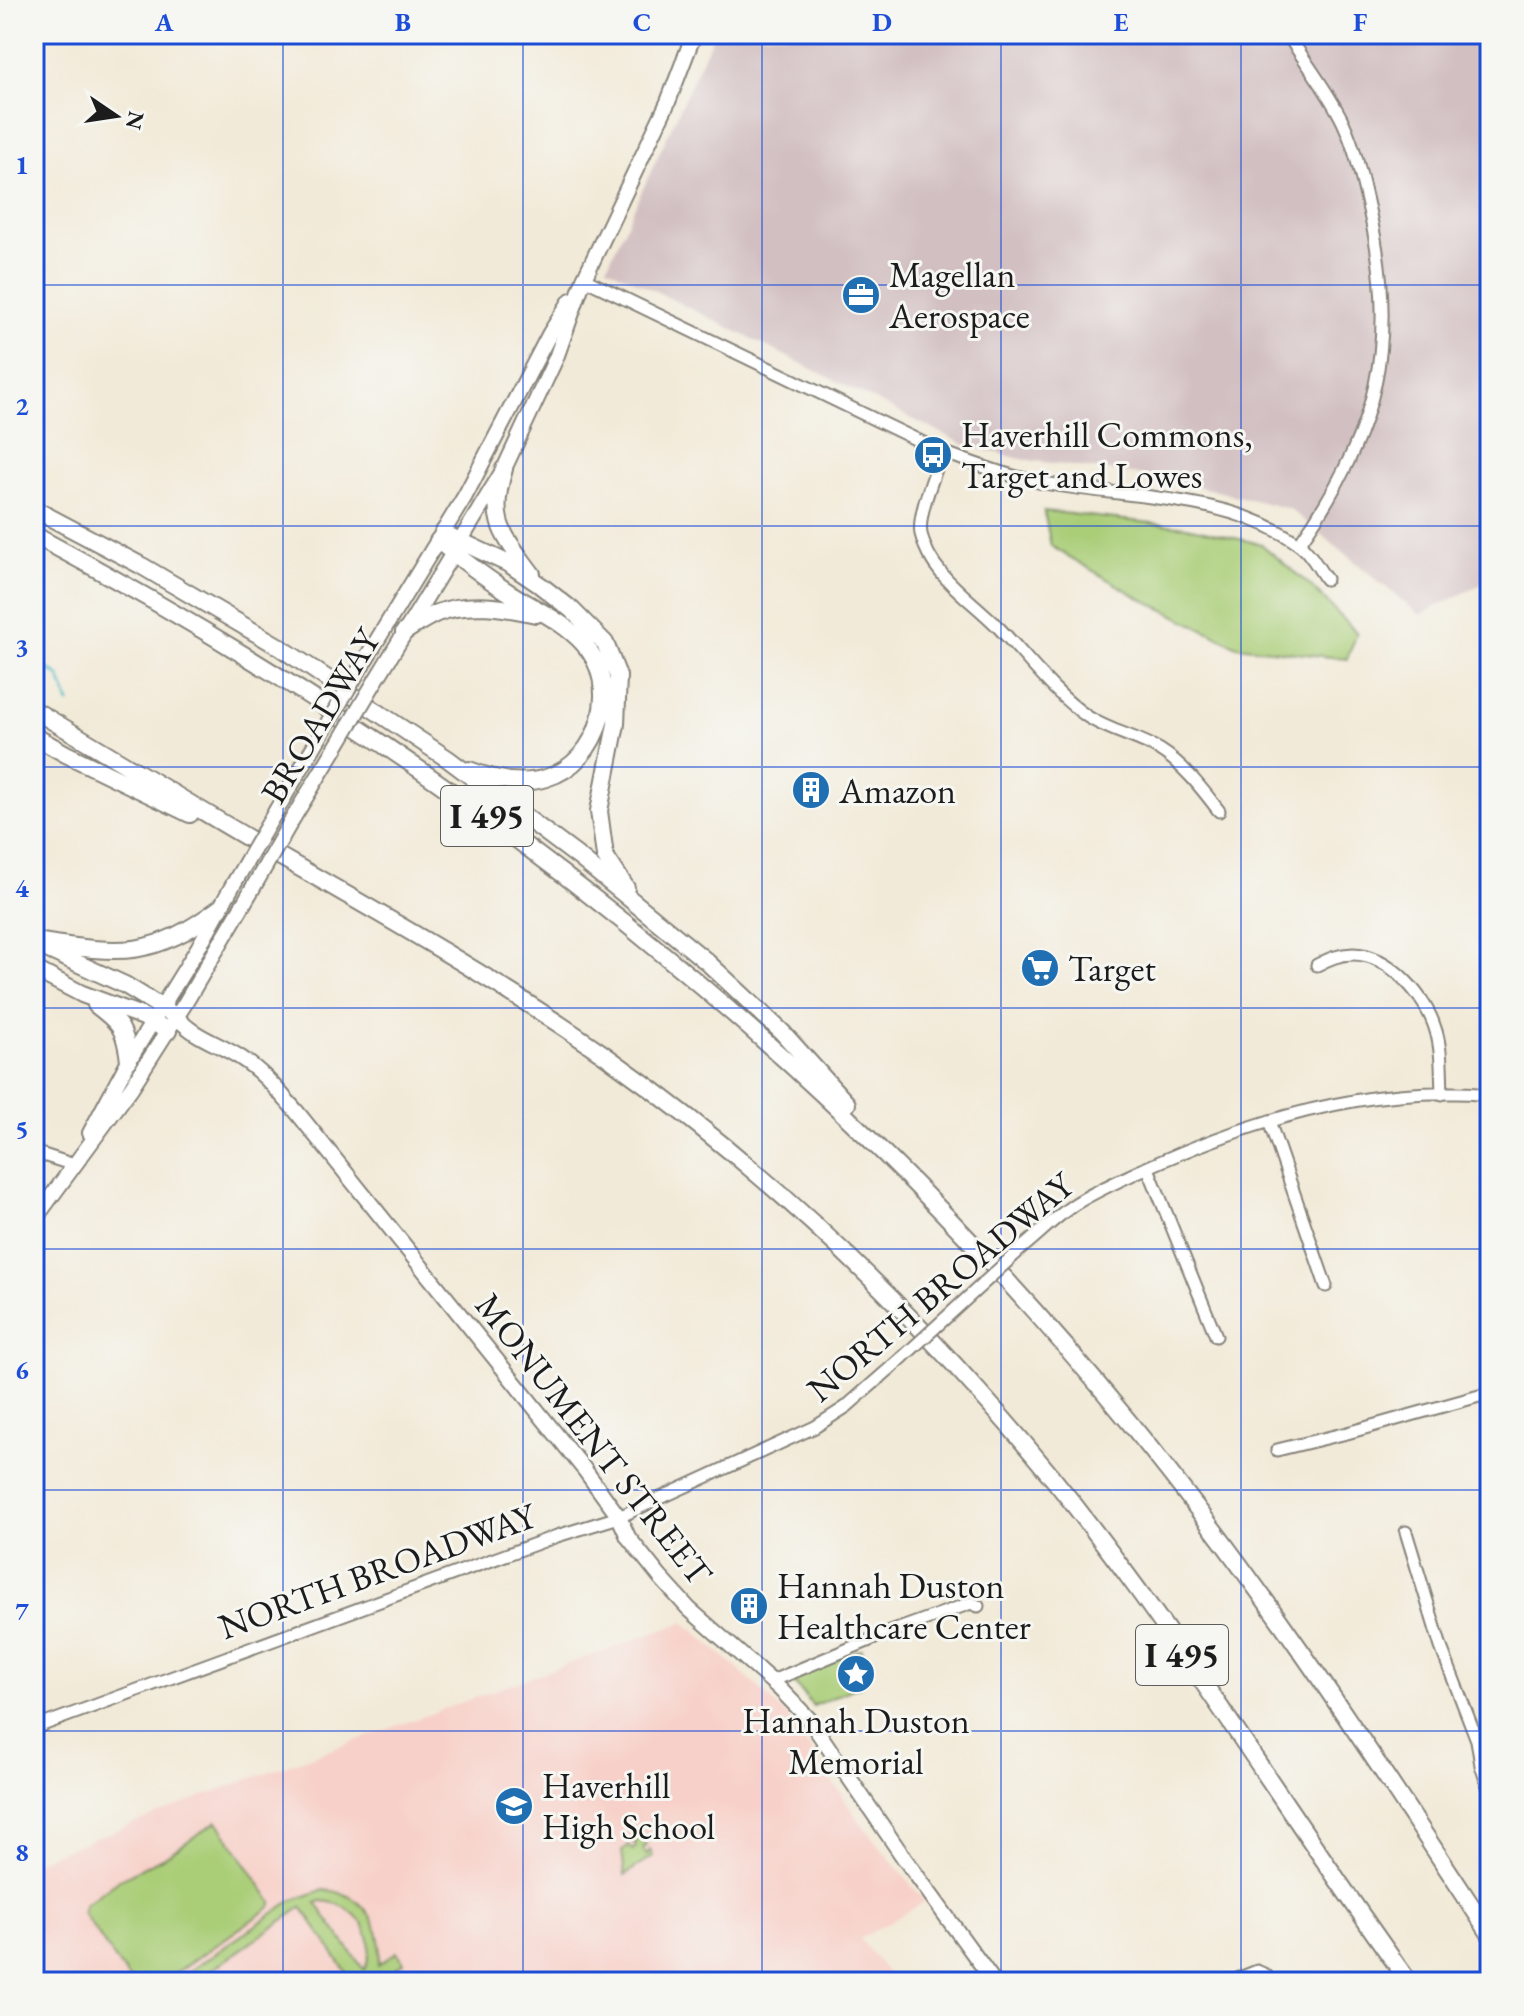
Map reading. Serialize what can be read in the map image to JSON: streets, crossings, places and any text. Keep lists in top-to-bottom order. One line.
{"streets":{"highway":["I 495"],"main road":["BROADWAY","MONUMENT STREET"],"street":["NORTH BROADWAY"]},"crossings":[["BROADWAY","MONUMENT STREET"],["NORTH BROADWAY","MONUMENT STREET"]],"places":{"office":["Magellan Aerospace"],"bus stop":["Haverhill Commons, Target and Lowes"],"building":["Amazon","Hannah Duston Healthcare Center"],"supermarket":["Target"],"place":["Hannah Duston Memorial"],"school or university":["Haverhill High School"]},"north":"right","grid":{"columns":["A","B","C","D","E","F"],"rows":["1","2","3","4","5","6","7","8"]}}
